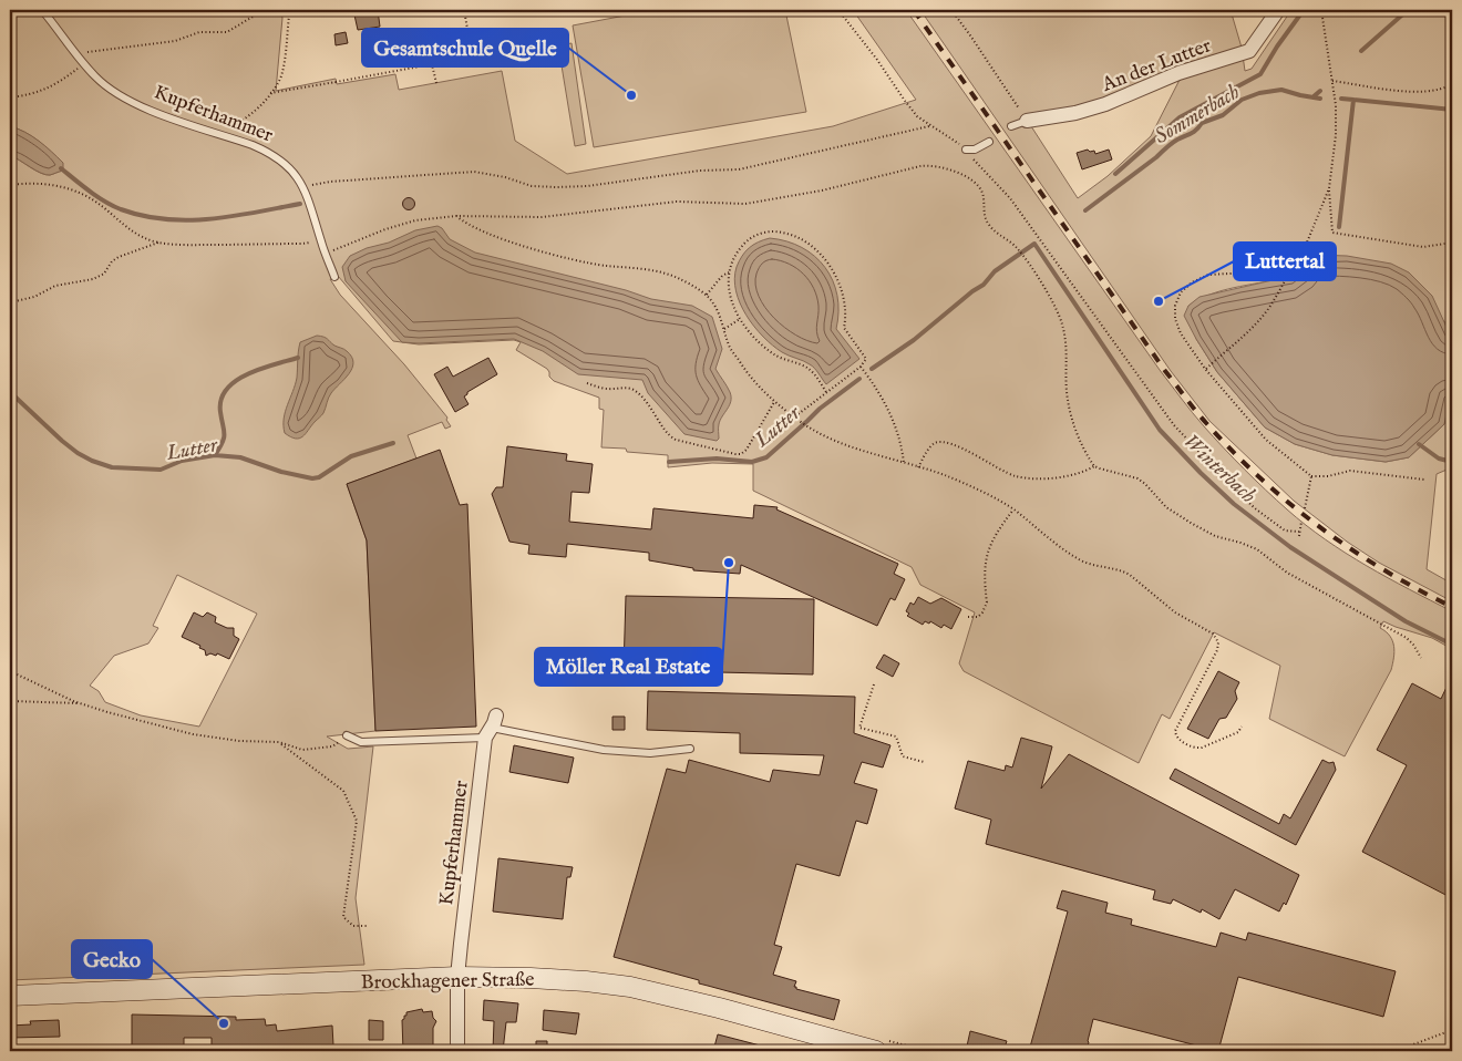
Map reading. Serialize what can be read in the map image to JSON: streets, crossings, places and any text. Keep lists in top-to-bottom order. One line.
{"streets":{"main road":["Brockhagener Straße"],"street":["An der Lutter","Kupferhammer"]},"crossings":[["Kupferhammer","Brockhagener Straße"]],"water":["Sommerbach","Lutter","Winterbach"],"places":["Gesamtschule Quelle","Luttertal","Möller Real Estate","Gecko"]}
